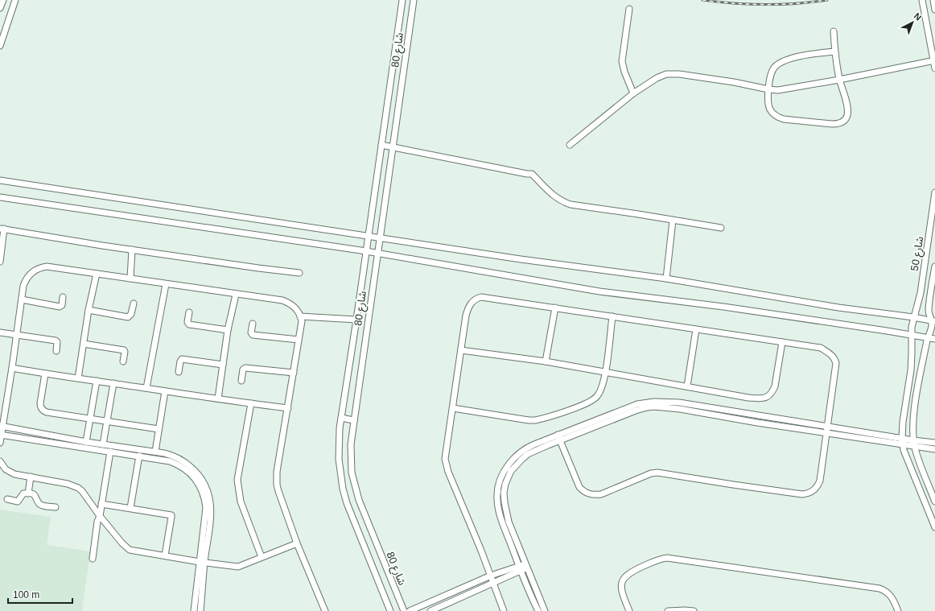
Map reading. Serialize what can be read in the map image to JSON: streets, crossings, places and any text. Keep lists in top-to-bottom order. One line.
{"streets":{"street":["شارع 80","شارع 50"]},"scale_bar":"100 m","north":"top right"}
